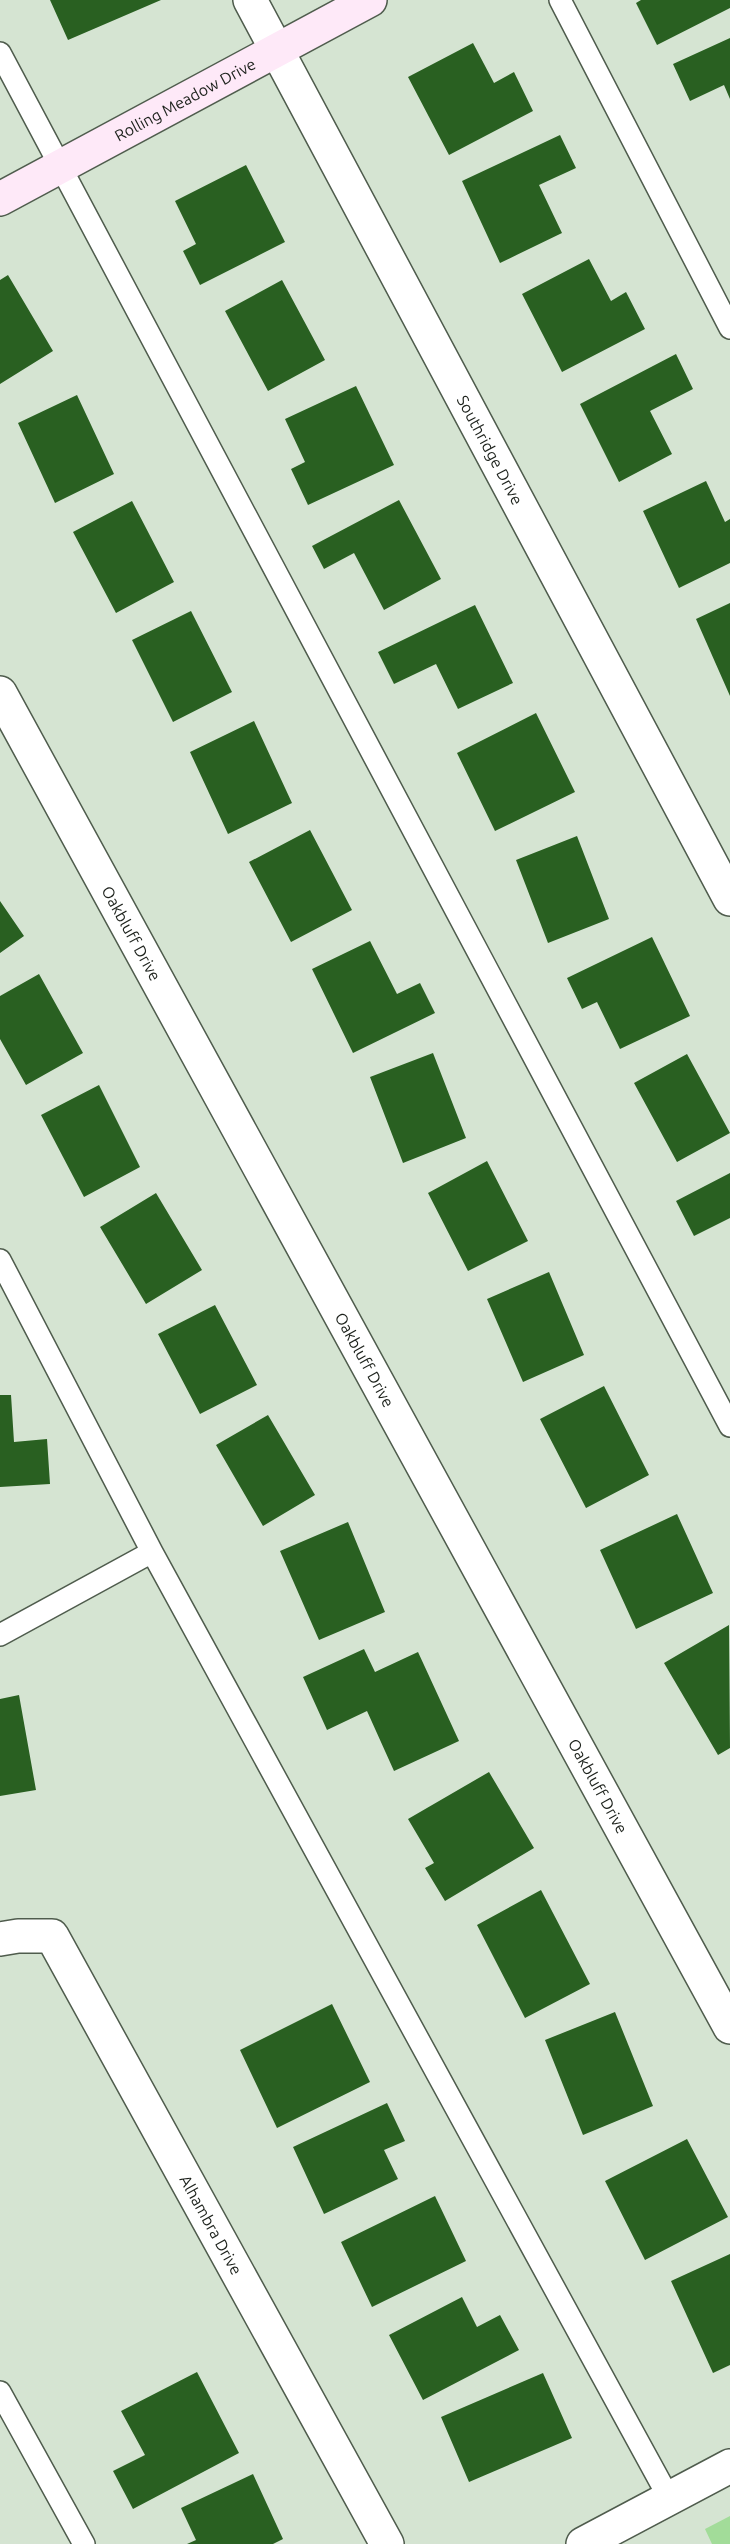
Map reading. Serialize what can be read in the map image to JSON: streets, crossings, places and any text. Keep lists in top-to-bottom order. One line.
{"streets":{"street":["Rolling Meadow Drive","Southridge Drive","Oakbluff Drive","Alhambra Drive"]},"crossings":[["Rolling Meadow Drive","Southridge Drive"]]}
